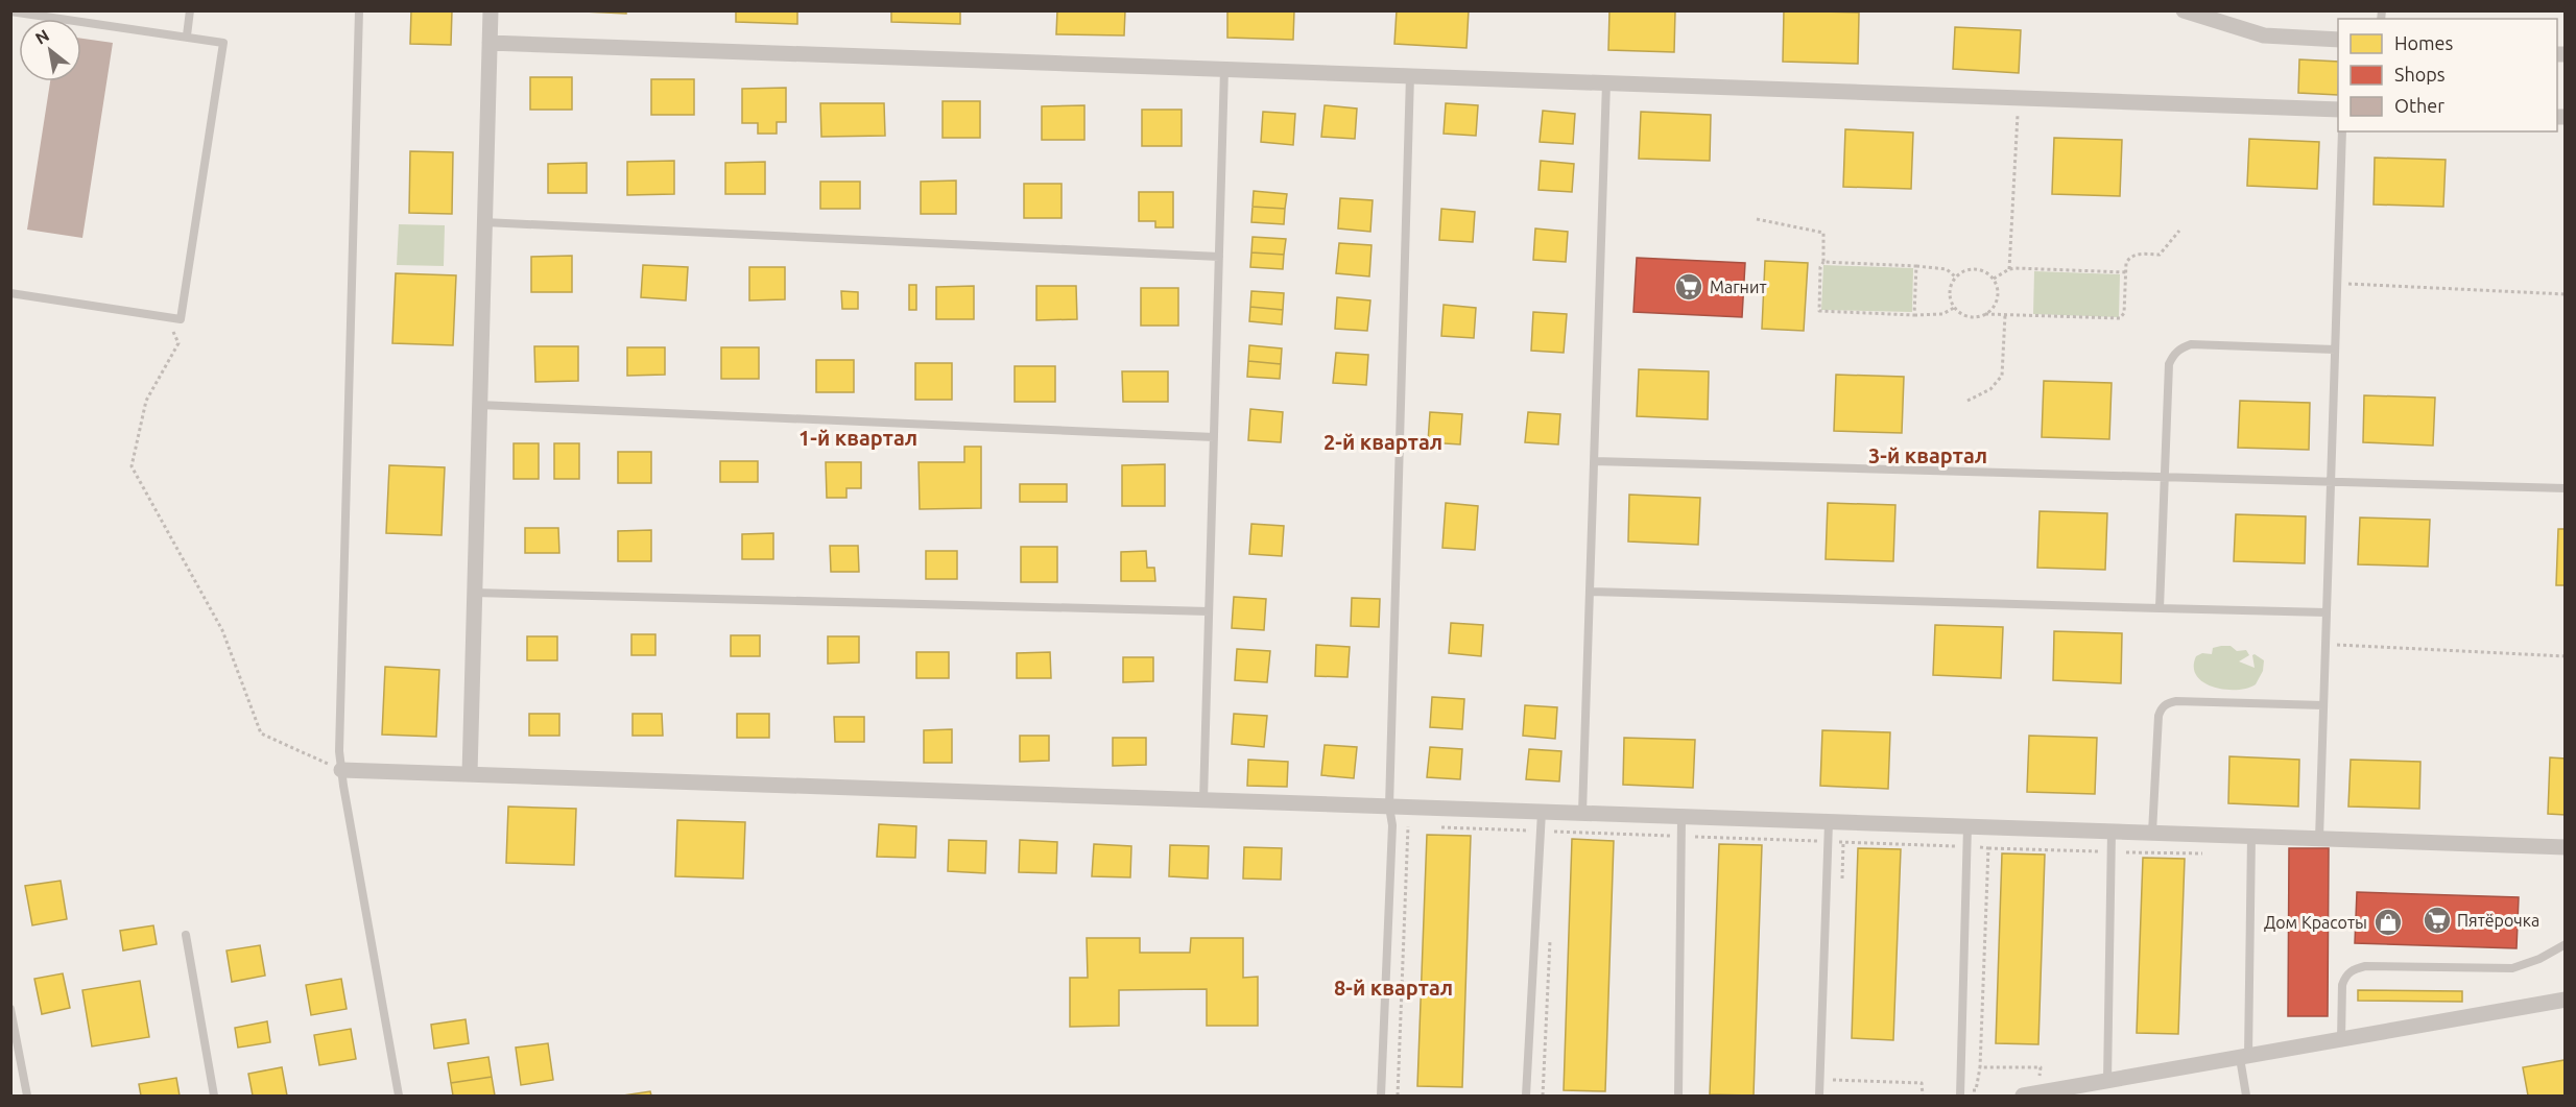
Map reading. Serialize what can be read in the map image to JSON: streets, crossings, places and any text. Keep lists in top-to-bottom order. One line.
{"districts":["1-й квартал","2-й квартал","3-й квартал","8-й квартал"],"places":{"supermarket":["Магнит","Пятёрочка"],"shop":["Дом Красоты"]},"legend":["Homes","Shops","Other"],"north":"top left"}
